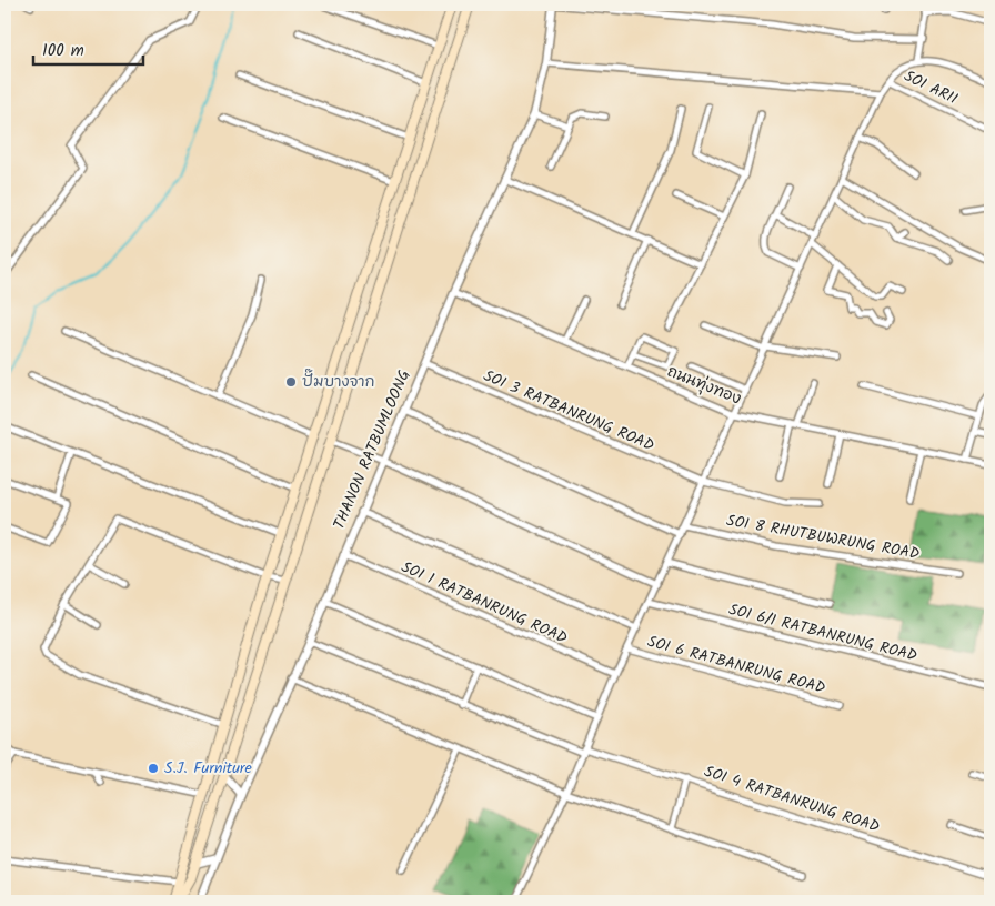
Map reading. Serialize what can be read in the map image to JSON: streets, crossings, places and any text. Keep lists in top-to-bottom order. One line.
{"streets":{"street":["SOI ARII","ถนนทุ่งทอง","SOI 3 RATBANRUNG ROAD","THANON RATBUMLOONG","SOI 8 RHUTBUWRUNG ROAD","SOI 1 RATBANRUNG ROAD","SOI 6/1 RATBANRUNG ROAD","SOI 6 RATBANRUNG ROAD","SOI 4 RATBANRUNG ROAD"]},"crossings":[["ถนนทุ่งทอง","THANON RATBUMLOONG"],["SOI 3 RATBANRUNG ROAD","THANON RATBUMLOONG"],["THANON RATBUMLOONG","SOI 1 RATBANRUNG ROAD"],["THANON RATBUMLOONG","SOI 4 RATBANRUNG ROAD"]],"places":["ปั๊มบางจาก","S.J. Furniture"],"scale_bar":"100 m"}
